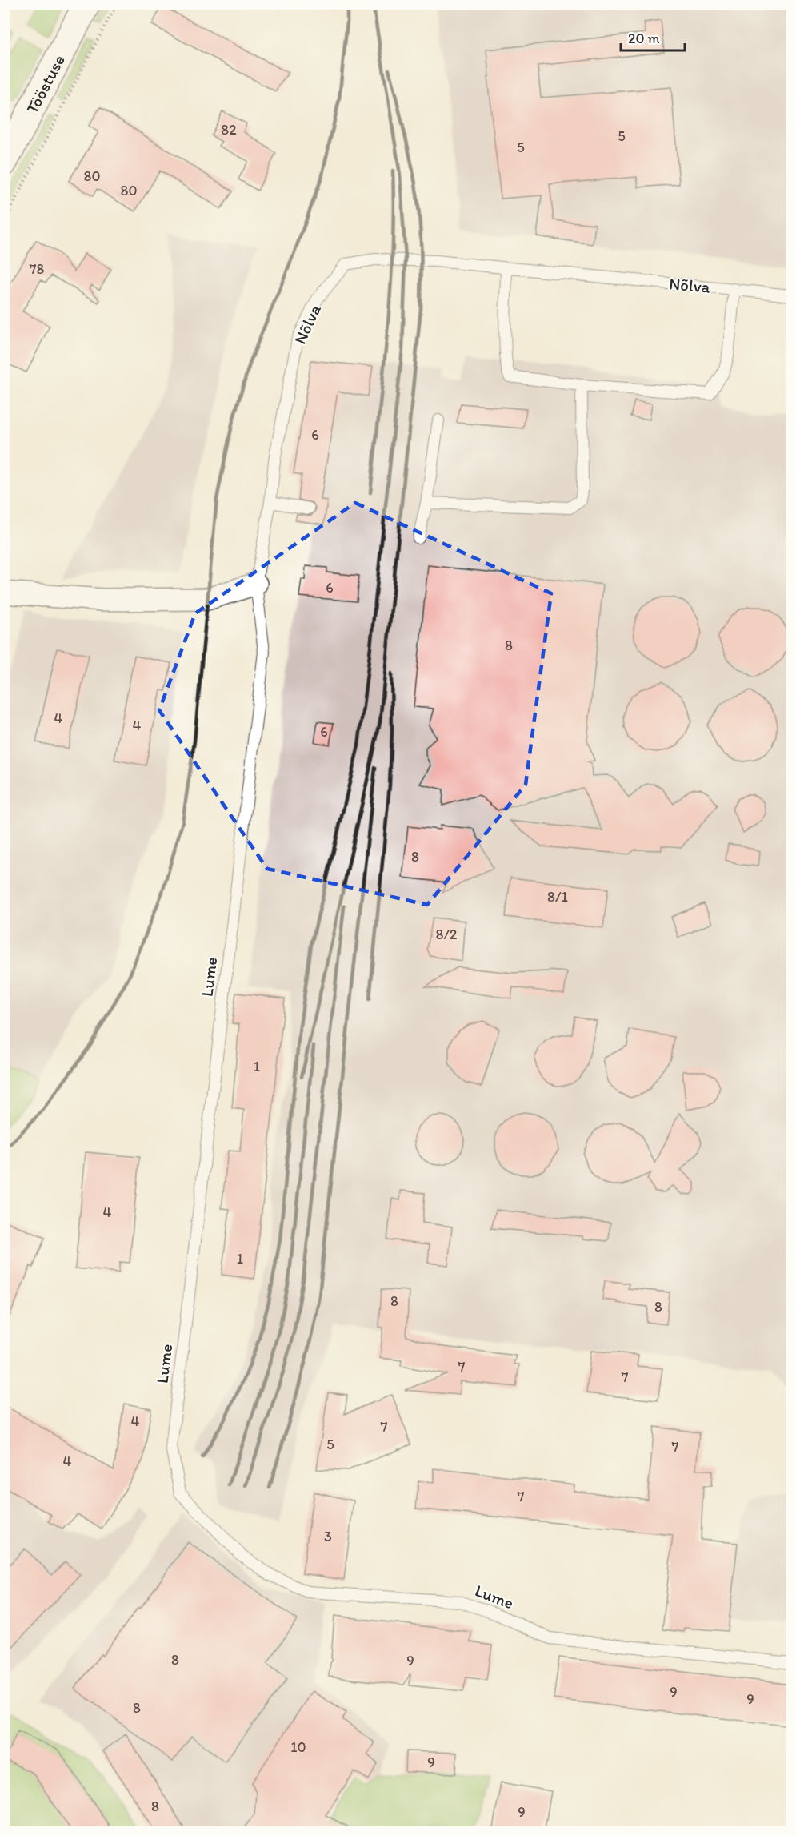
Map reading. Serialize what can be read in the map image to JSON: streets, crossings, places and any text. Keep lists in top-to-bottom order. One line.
{"streets":{"street":["Tööstuse"],"lane":["Nõlva","Lume"]},"crossings":[["Nõlva","Lume"]],"house_numbers":["82","5","5","80","80","78","6","6","8","4","4","6","8","8/1","8/2","1","4","1","8","8","7","7","4","7","5","7","4","7","3","8","9","9","9","8","10","9","8","9"],"scale_bar":"20 m"}
